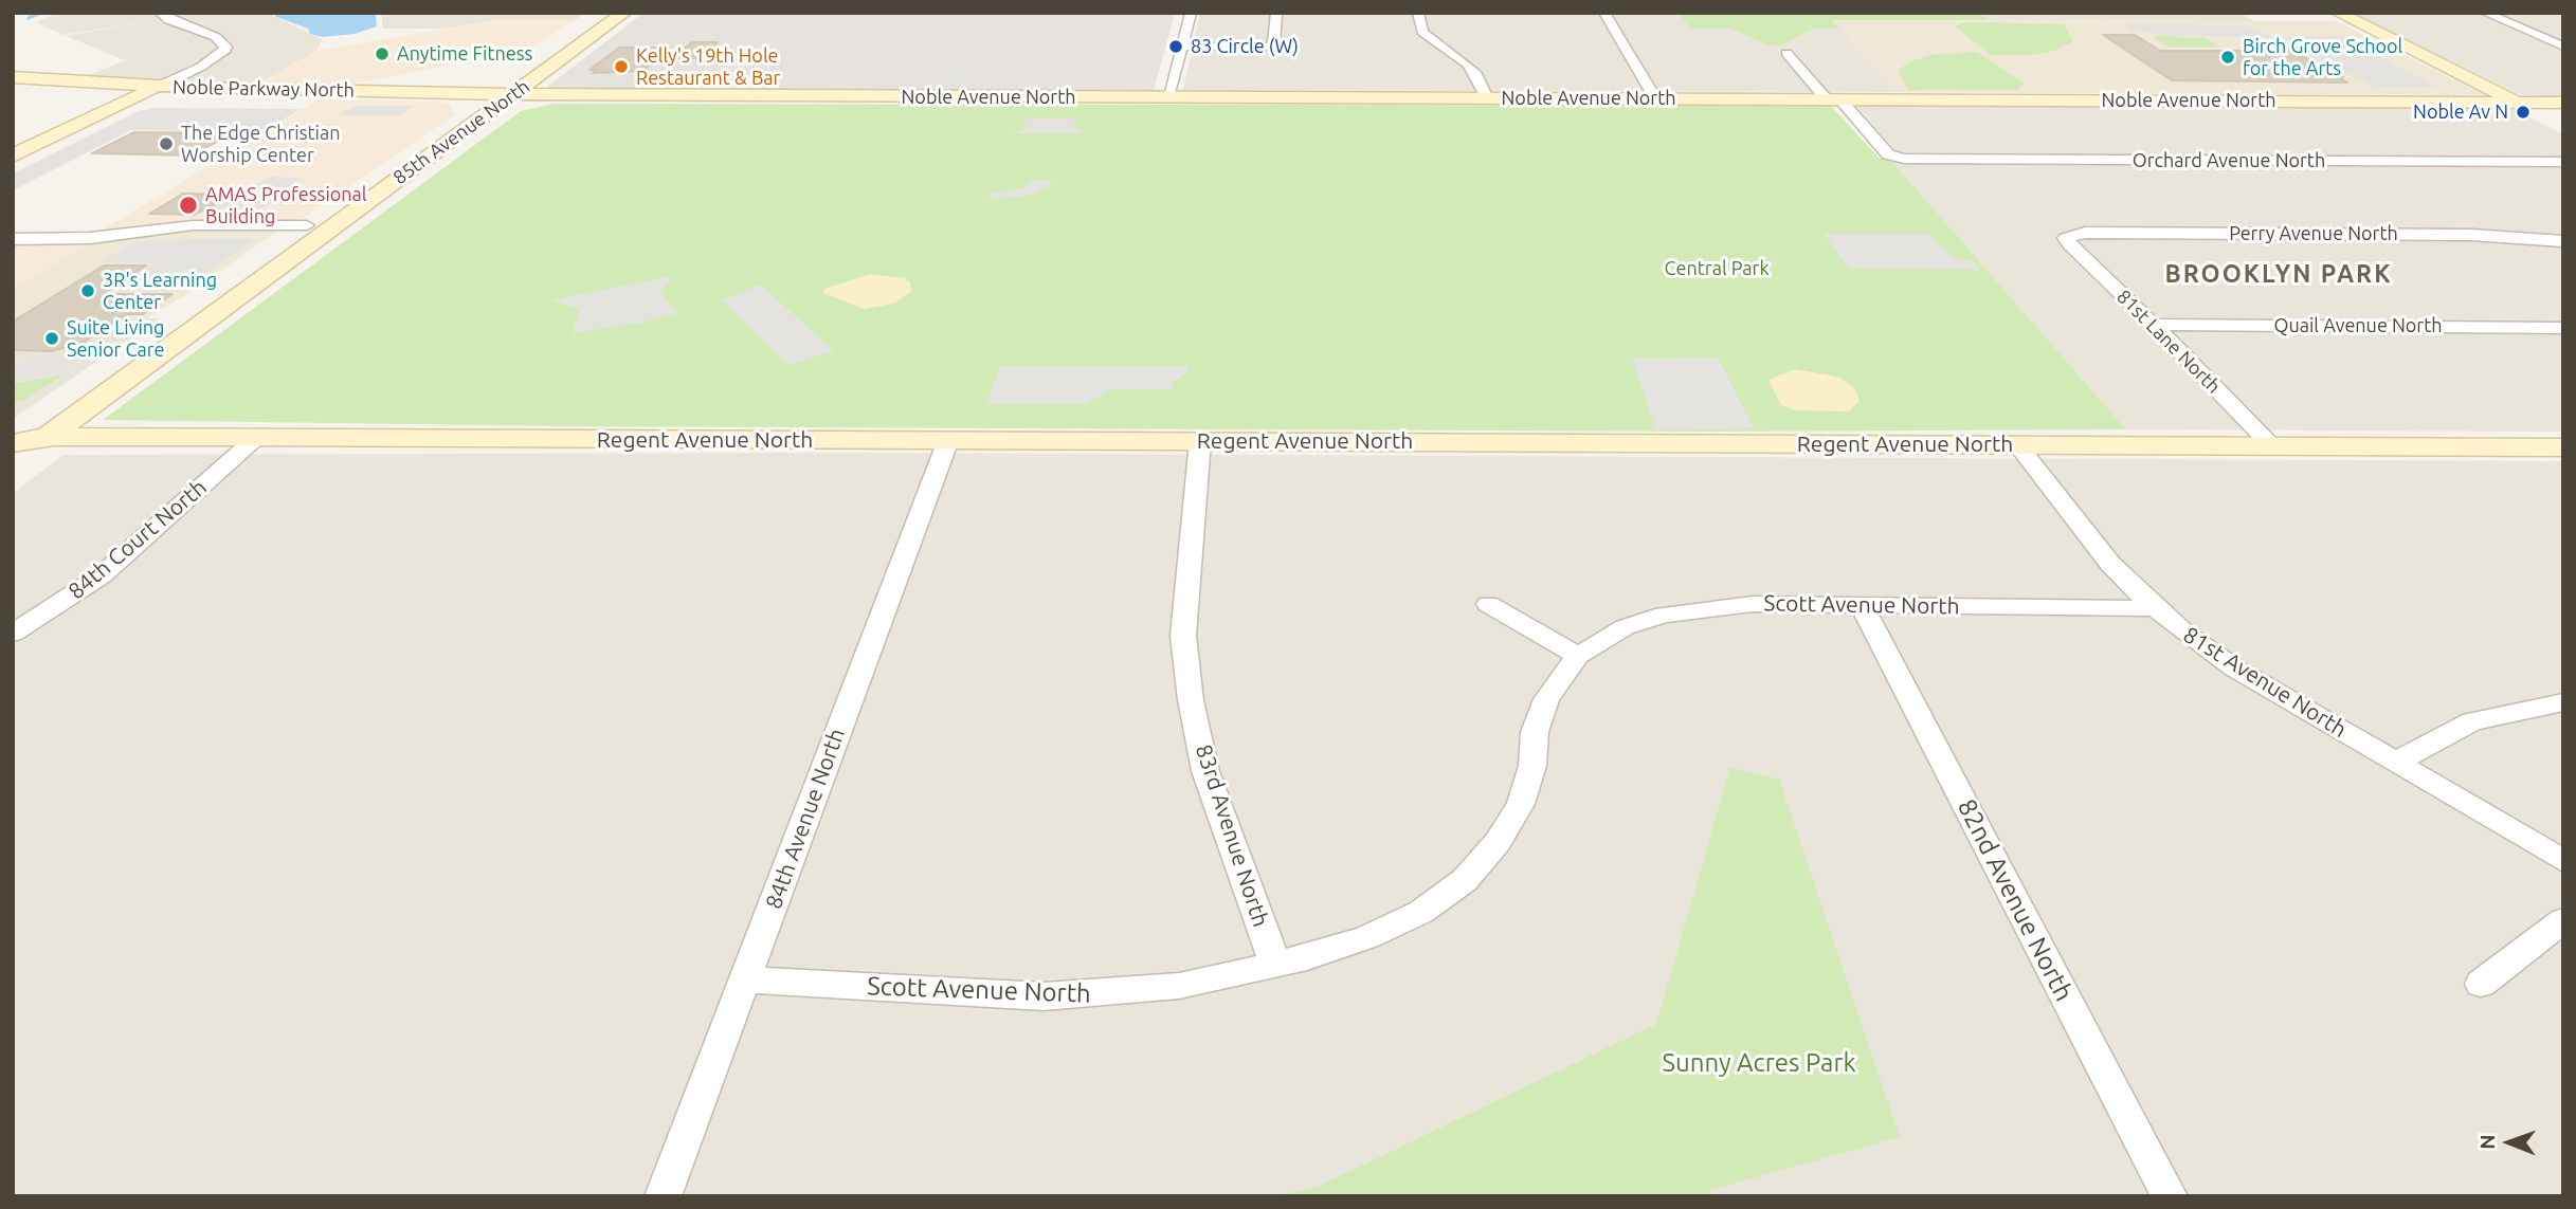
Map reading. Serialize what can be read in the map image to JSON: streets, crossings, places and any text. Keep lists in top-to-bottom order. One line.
{"streets":{"street":["Noble Parkway North","Noble Avenue North","85th Avenue North","Orchard Avenue North","Perry Avenue North","Quail Avenue North","81st Lane North","Regent Avenue North","84th Court North","Scott Avenue North","81st Avenue North","84th Avenue North","83rd Avenue North","82nd Avenue North"]},"crossings":[["Noble Parkway North","Noble Avenue North"],["Noble Parkway North","85th Avenue North"],["Noble Avenue North","85th Avenue North"],["Noble Avenue North","Orchard Avenue North"],["85th Avenue North","Regent Avenue North"],["Perry Avenue North","81st Lane North"],["Quail Avenue North","81st Lane North"],["81st Lane North","Regent Avenue North"],["Regent Avenue North","84th Court North"],["Regent Avenue North","81st Avenue North"],["Regent Avenue North","84th Avenue North"],["Regent Avenue North","83rd Avenue North"],["Scott Avenue North","81st Avenue North"],["Scott Avenue North","84th Avenue North"],["Scott Avenue North","83rd Avenue North"],["Scott Avenue North","82nd Avenue North"]],"districts":["BROOKLYN PARK"],"parks":["Central Park","Sunny Acres Park"],"places":["83 Circle (W)","Anytime Fitness","Birch Grove School for the Arts","Kelly's 19th Hole Restaurant & Bar","Noble Av N","The Edge Christian Worship Center","AMAS Professional Building","3R's Learning Center","Suite Living Senior Care"],"north":"left"}
